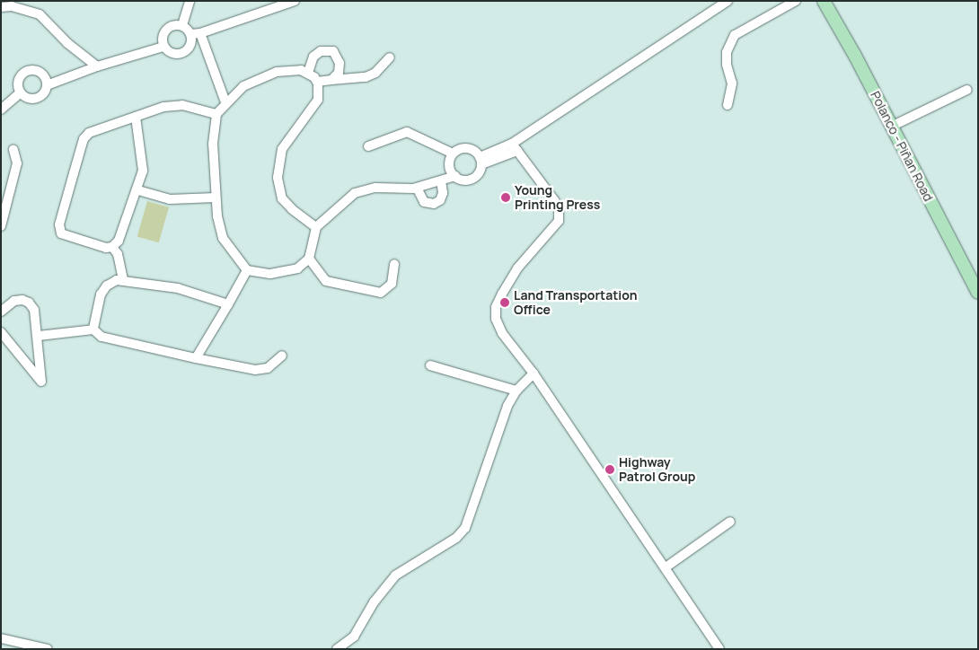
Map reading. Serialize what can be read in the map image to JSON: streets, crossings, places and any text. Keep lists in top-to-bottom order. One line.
{"streets":{"main road":["Polanco - Piñan Road"]},"places":["Young Printing Press","Land Transportation Office","Highway Patrol Group"]}
